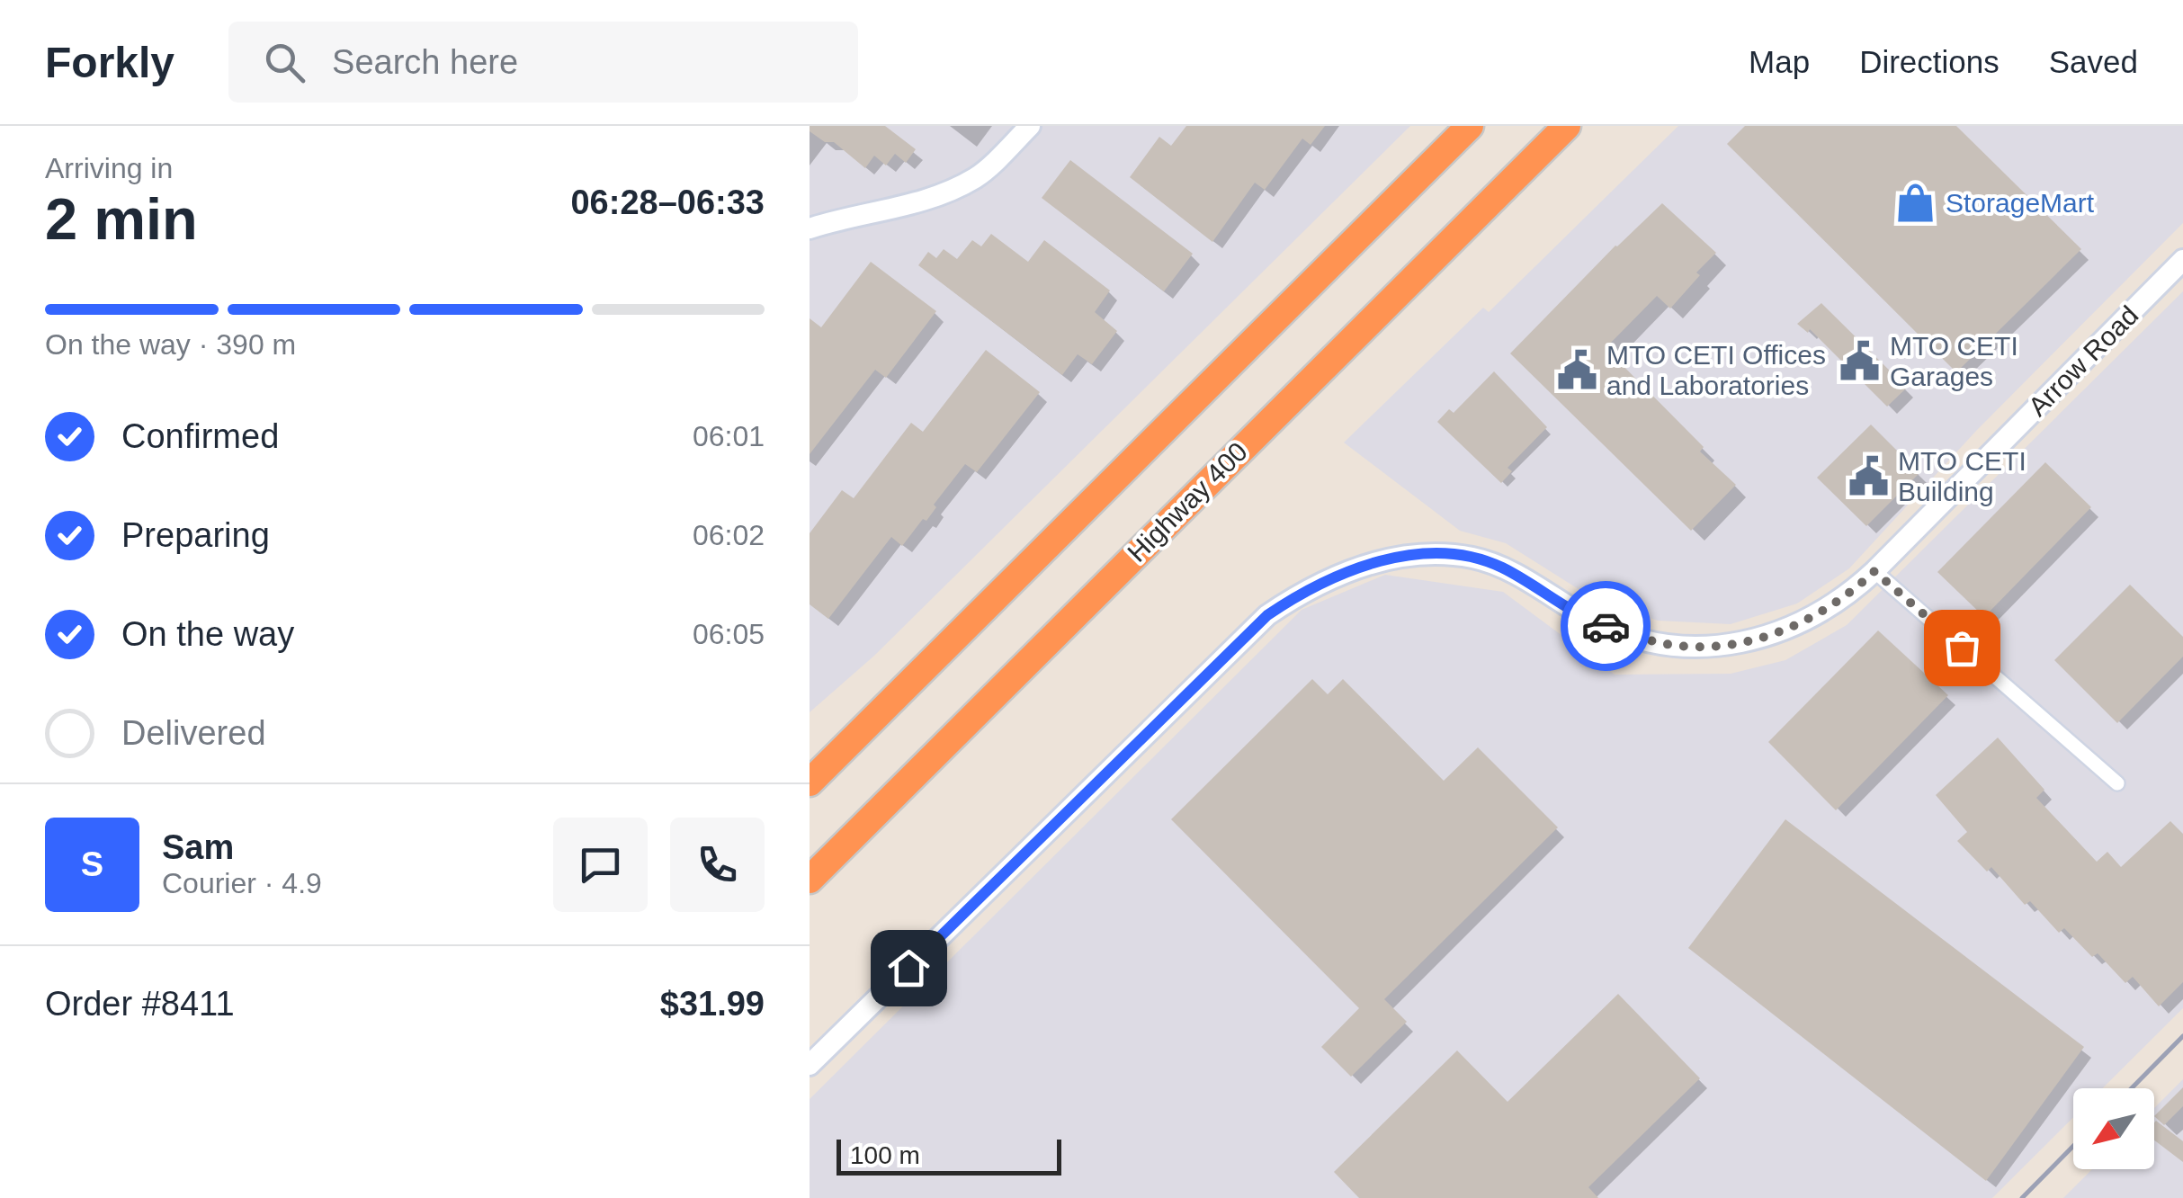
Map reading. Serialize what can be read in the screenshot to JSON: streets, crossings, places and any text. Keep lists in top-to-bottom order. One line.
{"streets":{"highway":["Highway 400"],"street":["Arrow Road"]},"places":{"shop":["StorageMart"],"public building":["MTO CETI Garages","MTO CETI Offices and Laboratories","MTO CETI Building"]},"scale_bar":"100 m","north":"bottom left","page":{"header":"Forkly","search":"Search here","nav":["Map","Directions","Saved"],"heading":["2 min","Arriving in","06:28–06:33"],"panel":["Sam","Courier · 4.9","Order #8411","$31.99"],"bar":"On the way · 390 m","list":[["Confirmed","06:01"],["Preparing","06:02"],["On the way","06:05"],"Delivered"],"round":"S","scale":"100 m"}}
